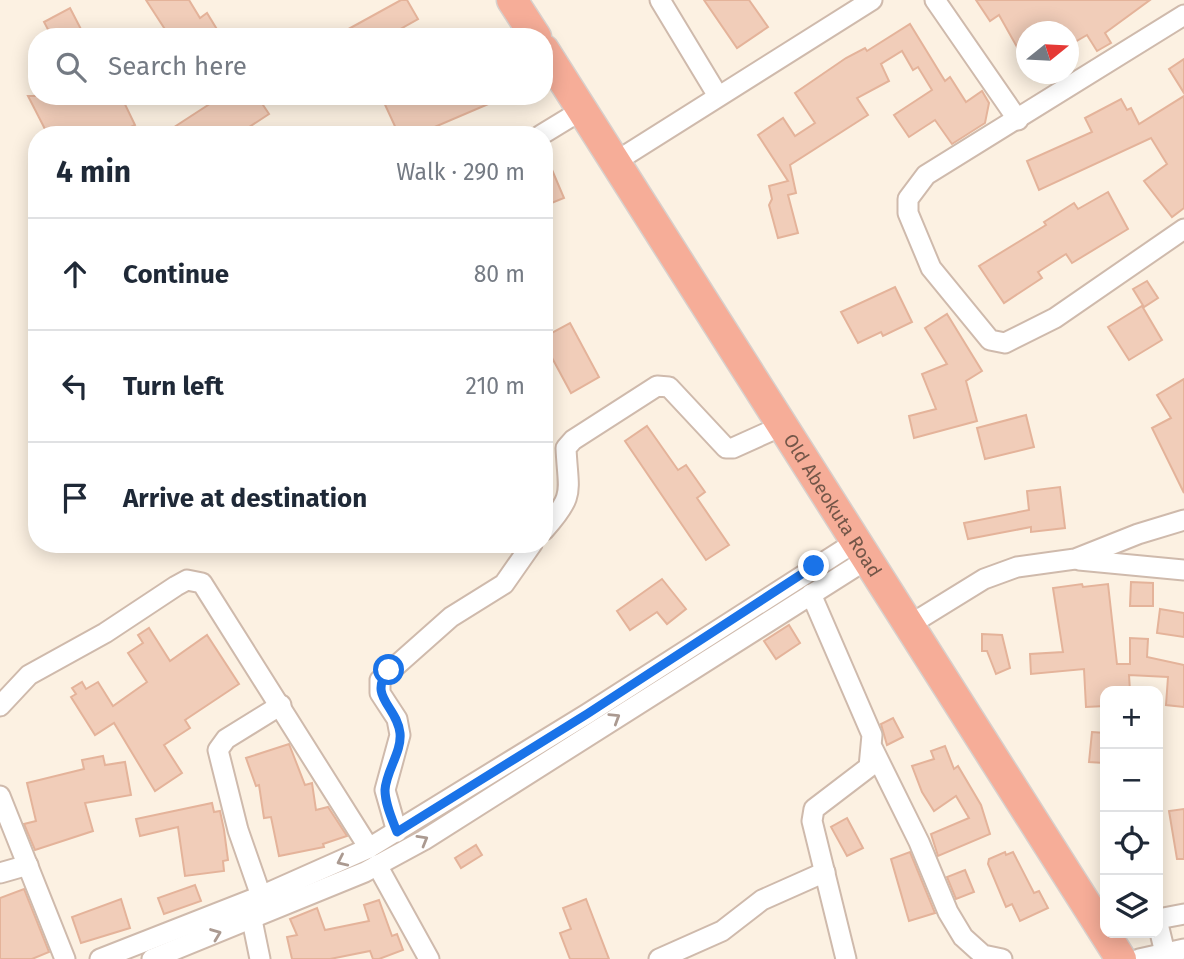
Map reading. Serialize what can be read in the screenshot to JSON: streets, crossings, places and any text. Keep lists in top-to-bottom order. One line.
{"streets":{"highway":["Old Abeokuta Road"]},"north":"right","page":{"search":"Search here","heading":["4 min","Walk · 290 m"],"list":[["Continue","80 m"],["Turn left","210 m"],"Arrive at destination"],"map_buttons":["+","−"]}}
